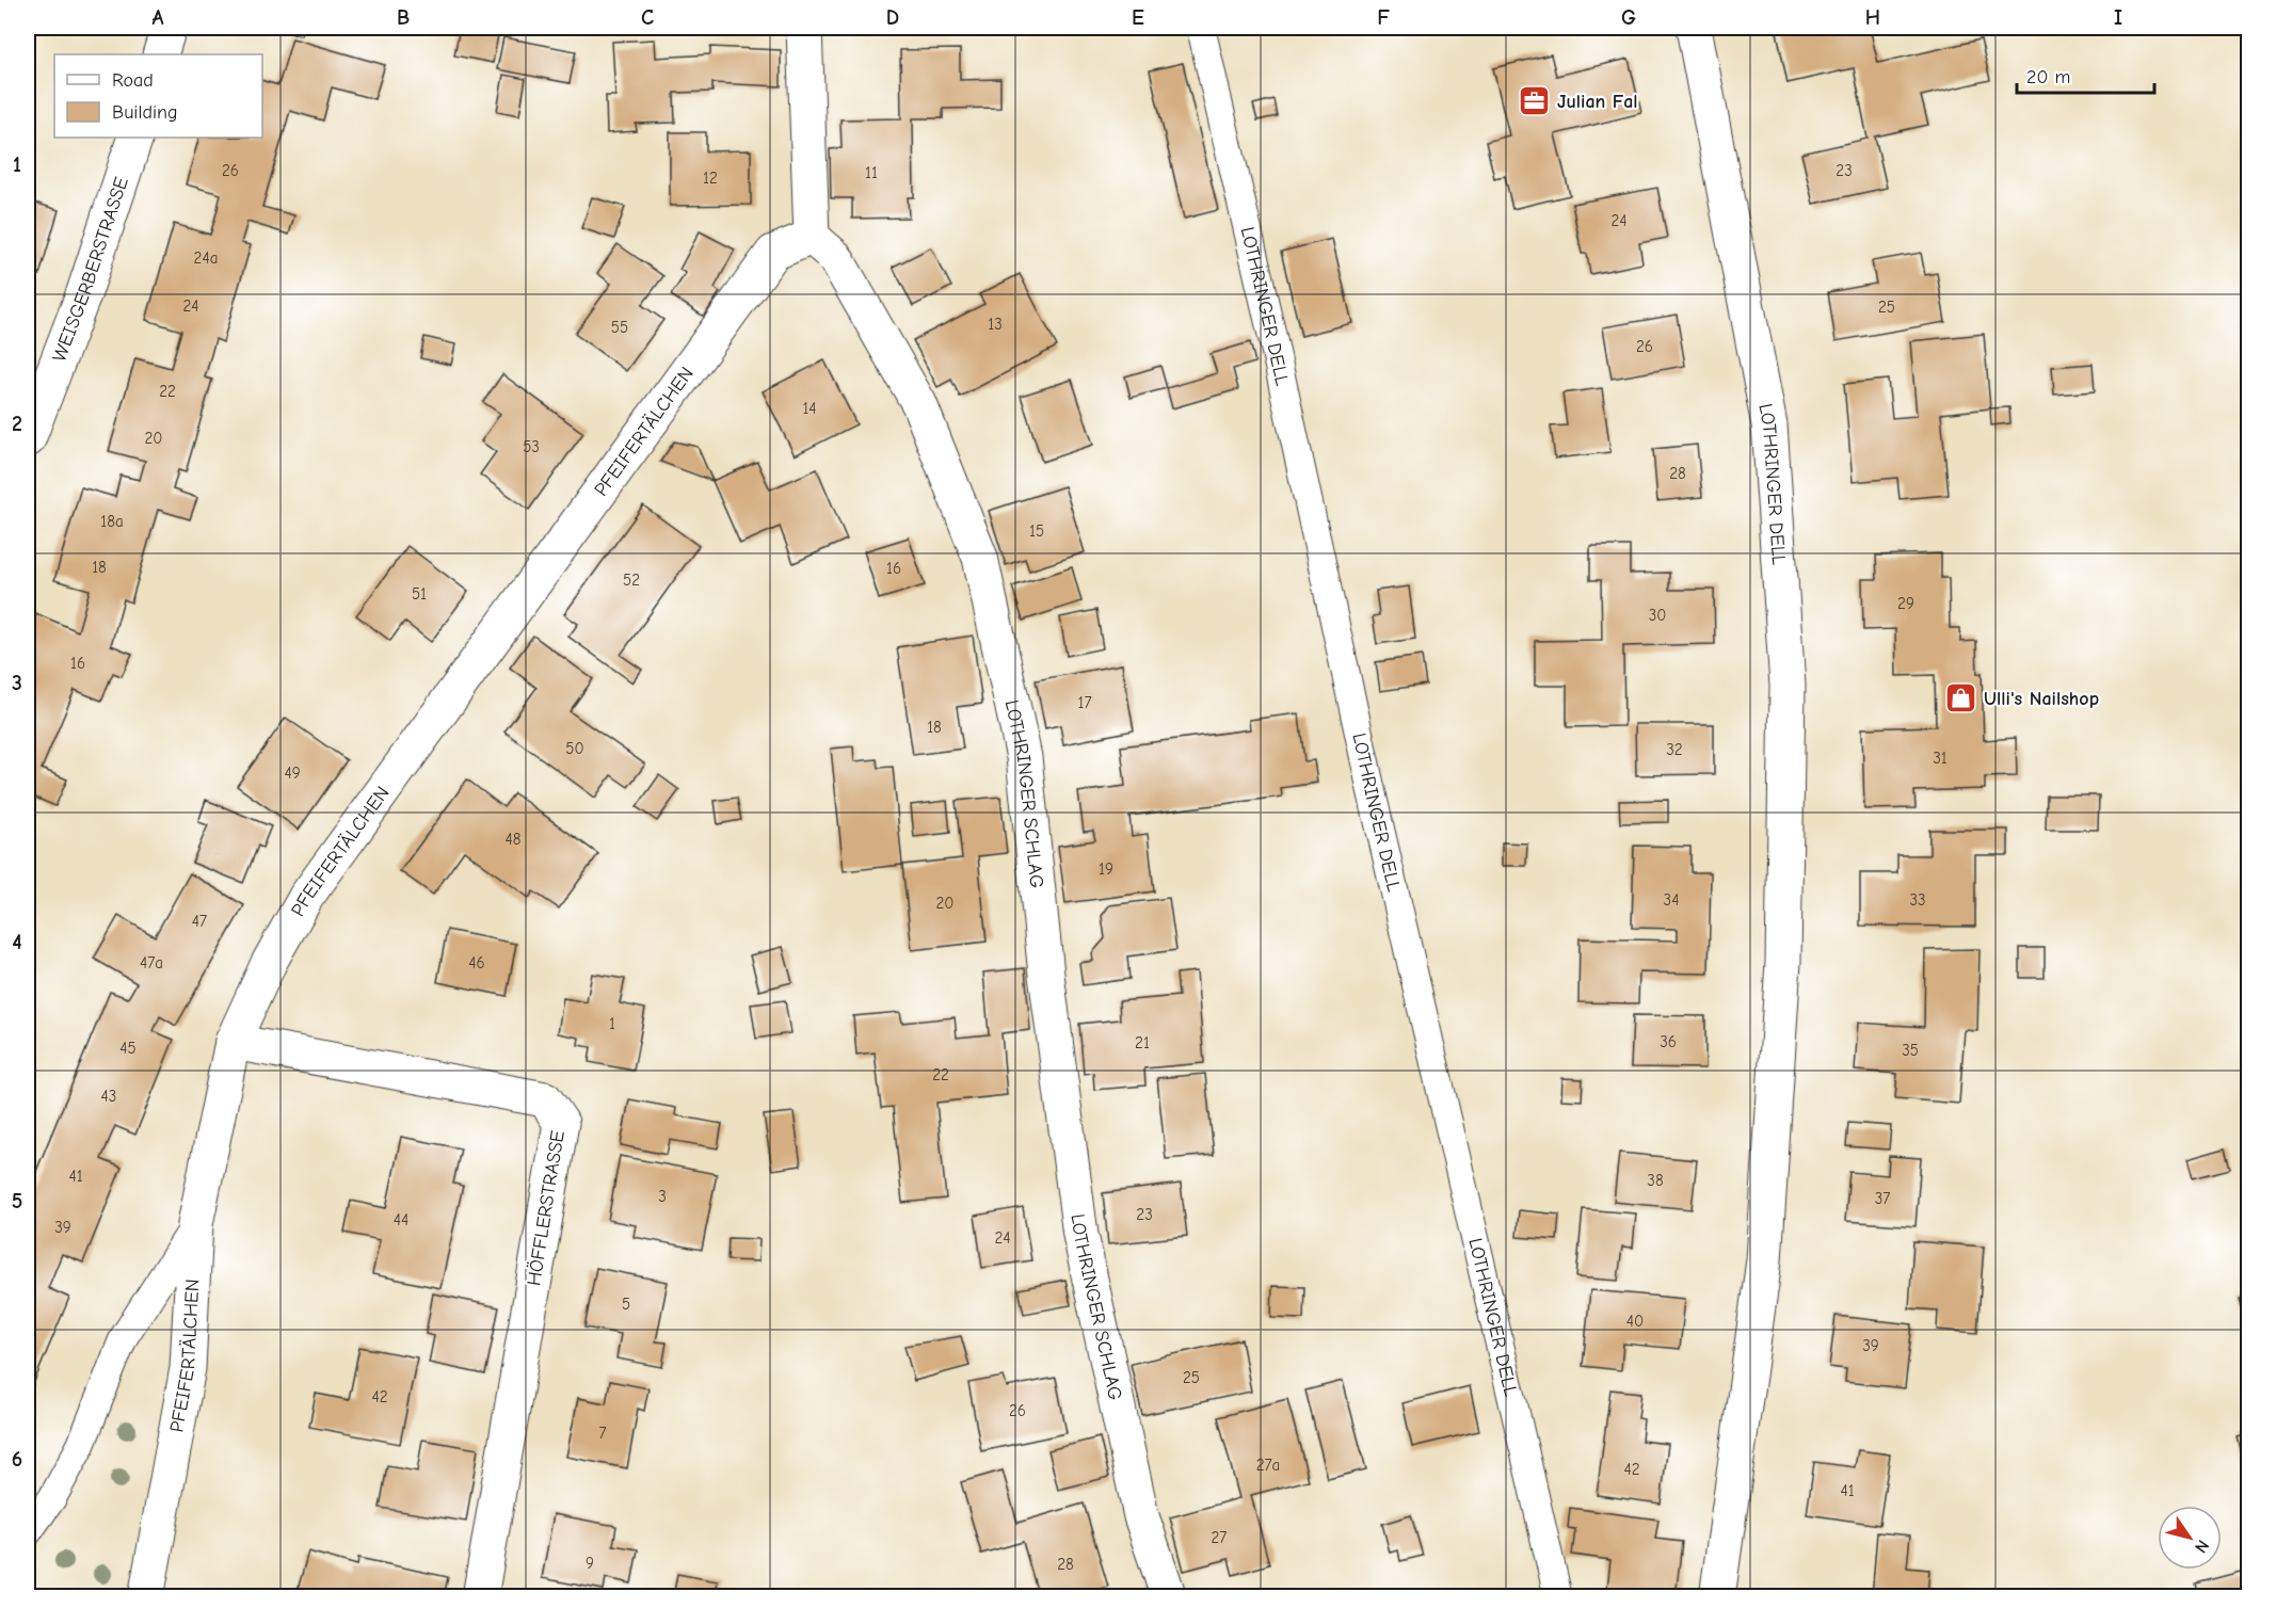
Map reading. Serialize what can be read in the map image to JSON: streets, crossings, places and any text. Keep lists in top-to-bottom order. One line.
{"streets":{"street":["WEISGERBERSTRASSE","LOTHRINGER DELL","PFEIFERTÄLCHEN","LOTHRINGER SCHLAG","HÖFFLERSTRASSE"]},"crossings":[["PFEIFERTÄLCHEN","LOTHRINGER SCHLAG"],["PFEIFERTÄLCHEN","HÖFFLERSTRASSE"]],"places":{"office":["Julian Fal"],"shop":["Ulli's Nailshop"]},"house_numbers":["26","23","11","12","24","24a","24","25","13","55","26","22","14","20","53","28","18a","15","18","16","52","51","29","30","16","17","18","50","32","31","49","48","19","34","33","20","47","47a","46","1","36","21","45","35","22","43","41","38","3","37","23","44","39","24","5","40","39","25","42","26","7","27a","42","41","27","9","28"],"legend":["Road","Building"],"scale_bar":"20 m","north":"bottom right","grid":{"columns":["A","B","C","D","E","F","G","H","I"],"rows":["1","2","3","4","5","6"]}}
